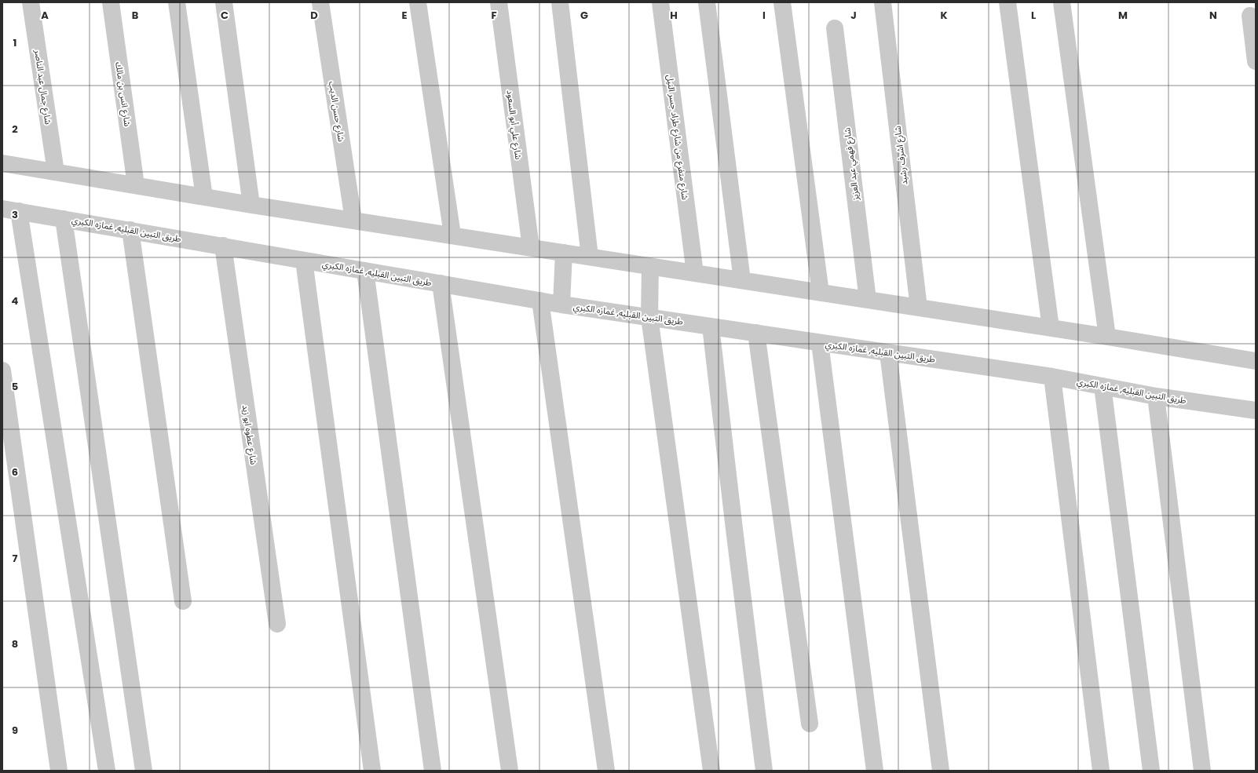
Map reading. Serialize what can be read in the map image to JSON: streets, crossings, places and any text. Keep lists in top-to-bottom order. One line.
{"streets":{"street":["شارع جمال عبد الناصر","شارع انس بن مالك","شارع حسن الديب","شارع علي أبو السعود","شارع متفرع من شارع طراد جسر النيل","شارع اشرف رشيد","شارع فهمي عبد العزيز","طريق التبين القبليه, غمازه الكبري","شارع عطوه ابو زيد"]},"crossings":[["طريق التبين القبليه, غمازه الكبري","شارع عطوه ابو زيد"]],"grid":{"columns":["A","B","C","D","E","F","G","H","I","J","K","L","M","N"],"rows":["1","2","3","4","5","6","7","8","9"]}}
